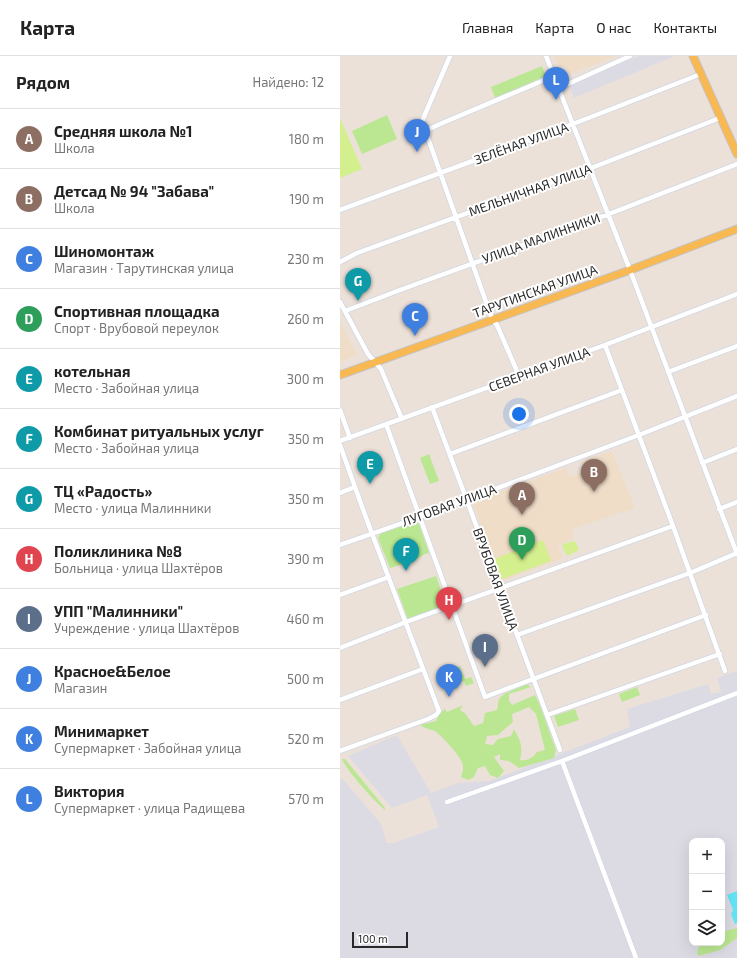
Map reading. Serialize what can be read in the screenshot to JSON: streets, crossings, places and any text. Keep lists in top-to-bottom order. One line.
{"streets":{"main road":["ТАРУТИНСКАЯ УЛИЦА"],"street":["ЗЕЛЁНАЯ УЛИЦА","МЕЛЬНИЧНАЯ УЛИЦА","УЛИЦА МАЛИННИКИ","СЕВЕРНАЯ УЛИЦА","ЛУГОВАЯ УЛИЦА","ВРУБОВАЯ УЛИЦА"]},"crossings":[["СЕВЕРНАЯ УЛИЦА","ВРУБОВАЯ УЛИЦА"],["ЛУГОВАЯ УЛИЦА","ВРУБОВАЯ УЛИЦА"]],"scale_bar":"100 m","page":{"header":"Карта","nav":["Главная","Карта","О нас","Контакты"],"heading":["Рядом","Найдено: 12"],"pins":["L","J","G","C","E","B","A","D","F","H","I","K"],"list":[{"mark":"A","name":"Средняя школа №1","note":"Школа","value":"180 m"},{"mark":"B","name":"Детсад № 94 \"Забава\"","note":"Школа","value":"190 m"},{"mark":"C","name":"Шиномонтаж","note":"Магазин · Тарутинская улица","value":"230 m"},{"mark":"D","name":"Спортивная площадка","note":"Спорт · Врубовой переулок","value":"260 m"},{"mark":"E","name":"котельная","note":"Место · Забойная улица","value":"300 m"},{"mark":"F","name":"Комбинат ритуальных услуг","note":"Место · Забойная улица","value":"350 m"},{"mark":"G","name":"ТЦ «Радость»","note":"Место · улица Малинники","value":"350 m"},{"mark":"H","name":"Поликлиника №8","note":"Больница · улица Шахтёров","value":"390 m"},{"mark":"I","name":"УПП \"Малинники\"","note":"Учреждение · улица Шахтёров","value":"460 m"},{"mark":"J","name":"Красное&Белое","note":"Магазин","value":"500 m"},{"mark":"K","name":"Минимаркет","note":"Супермаркет · Забойная улица","value":"520 m"},{"mark":"L","name":"Виктория","note":"Супермаркет · улица Радищева","value":"570 m"}],"map_buttons":["+","−"],"scale":"100 m"}}
